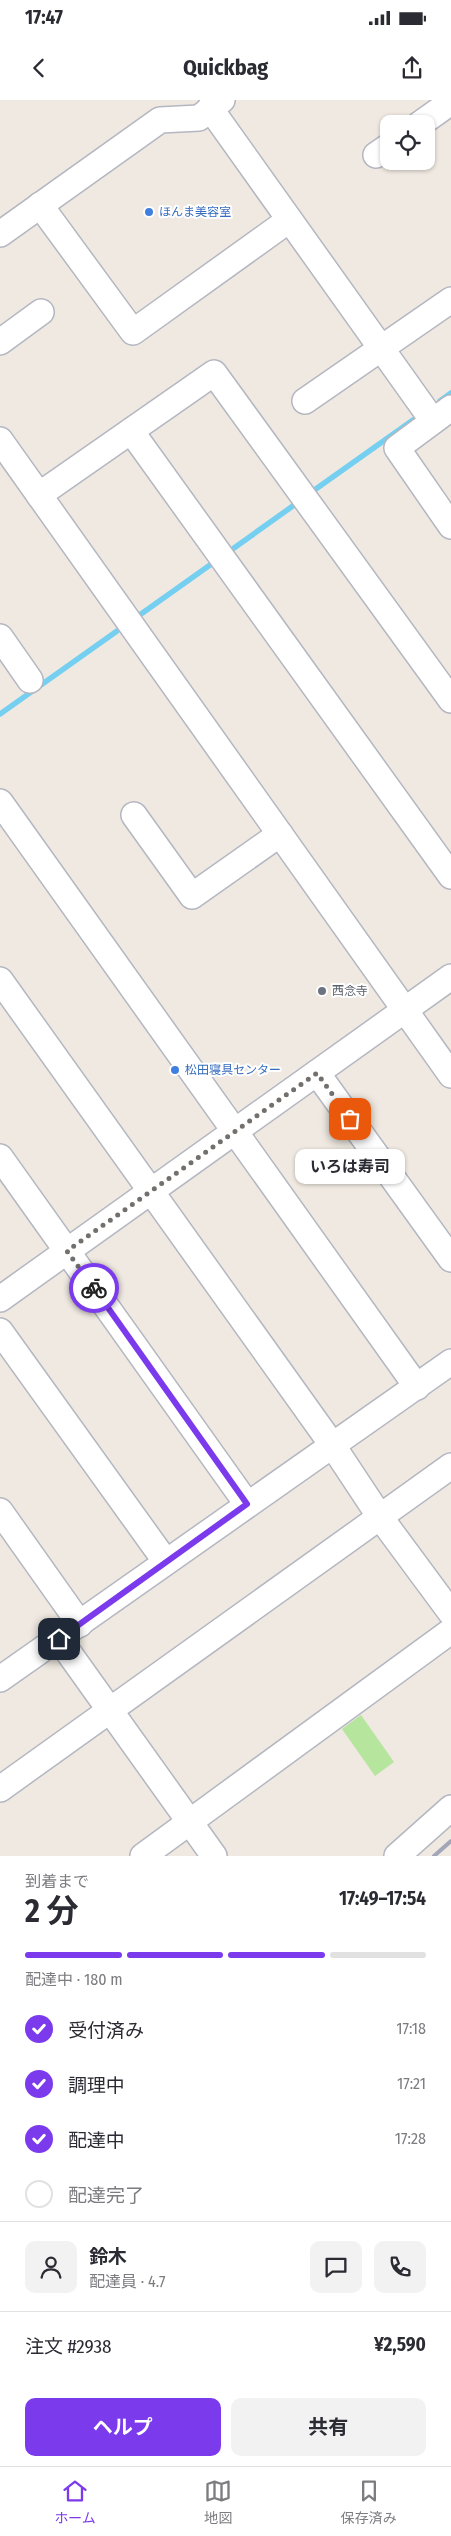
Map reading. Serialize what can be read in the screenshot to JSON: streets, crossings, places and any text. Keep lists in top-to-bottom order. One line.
{"places":["ほんま美容室","西念寺","松田寝具センター","いろは寿司"],"page":{"status":"17:47","header":"Quickbag","bubble":"いろは寿司","heading":["2 分","到着まで","17:49–17:54"],"panel":["鈴木","配達員 · 4.7","注文 #2938","¥2,590"],"bar":"配達中 · 180 m","list":[["受付済み","17:18"],["調理中","17:21"],["配達中","17:28"],"配達完了"],"buttons":["ヘルプ","共有"],"tabs":["ホーム","地図","保存済み"]}}
